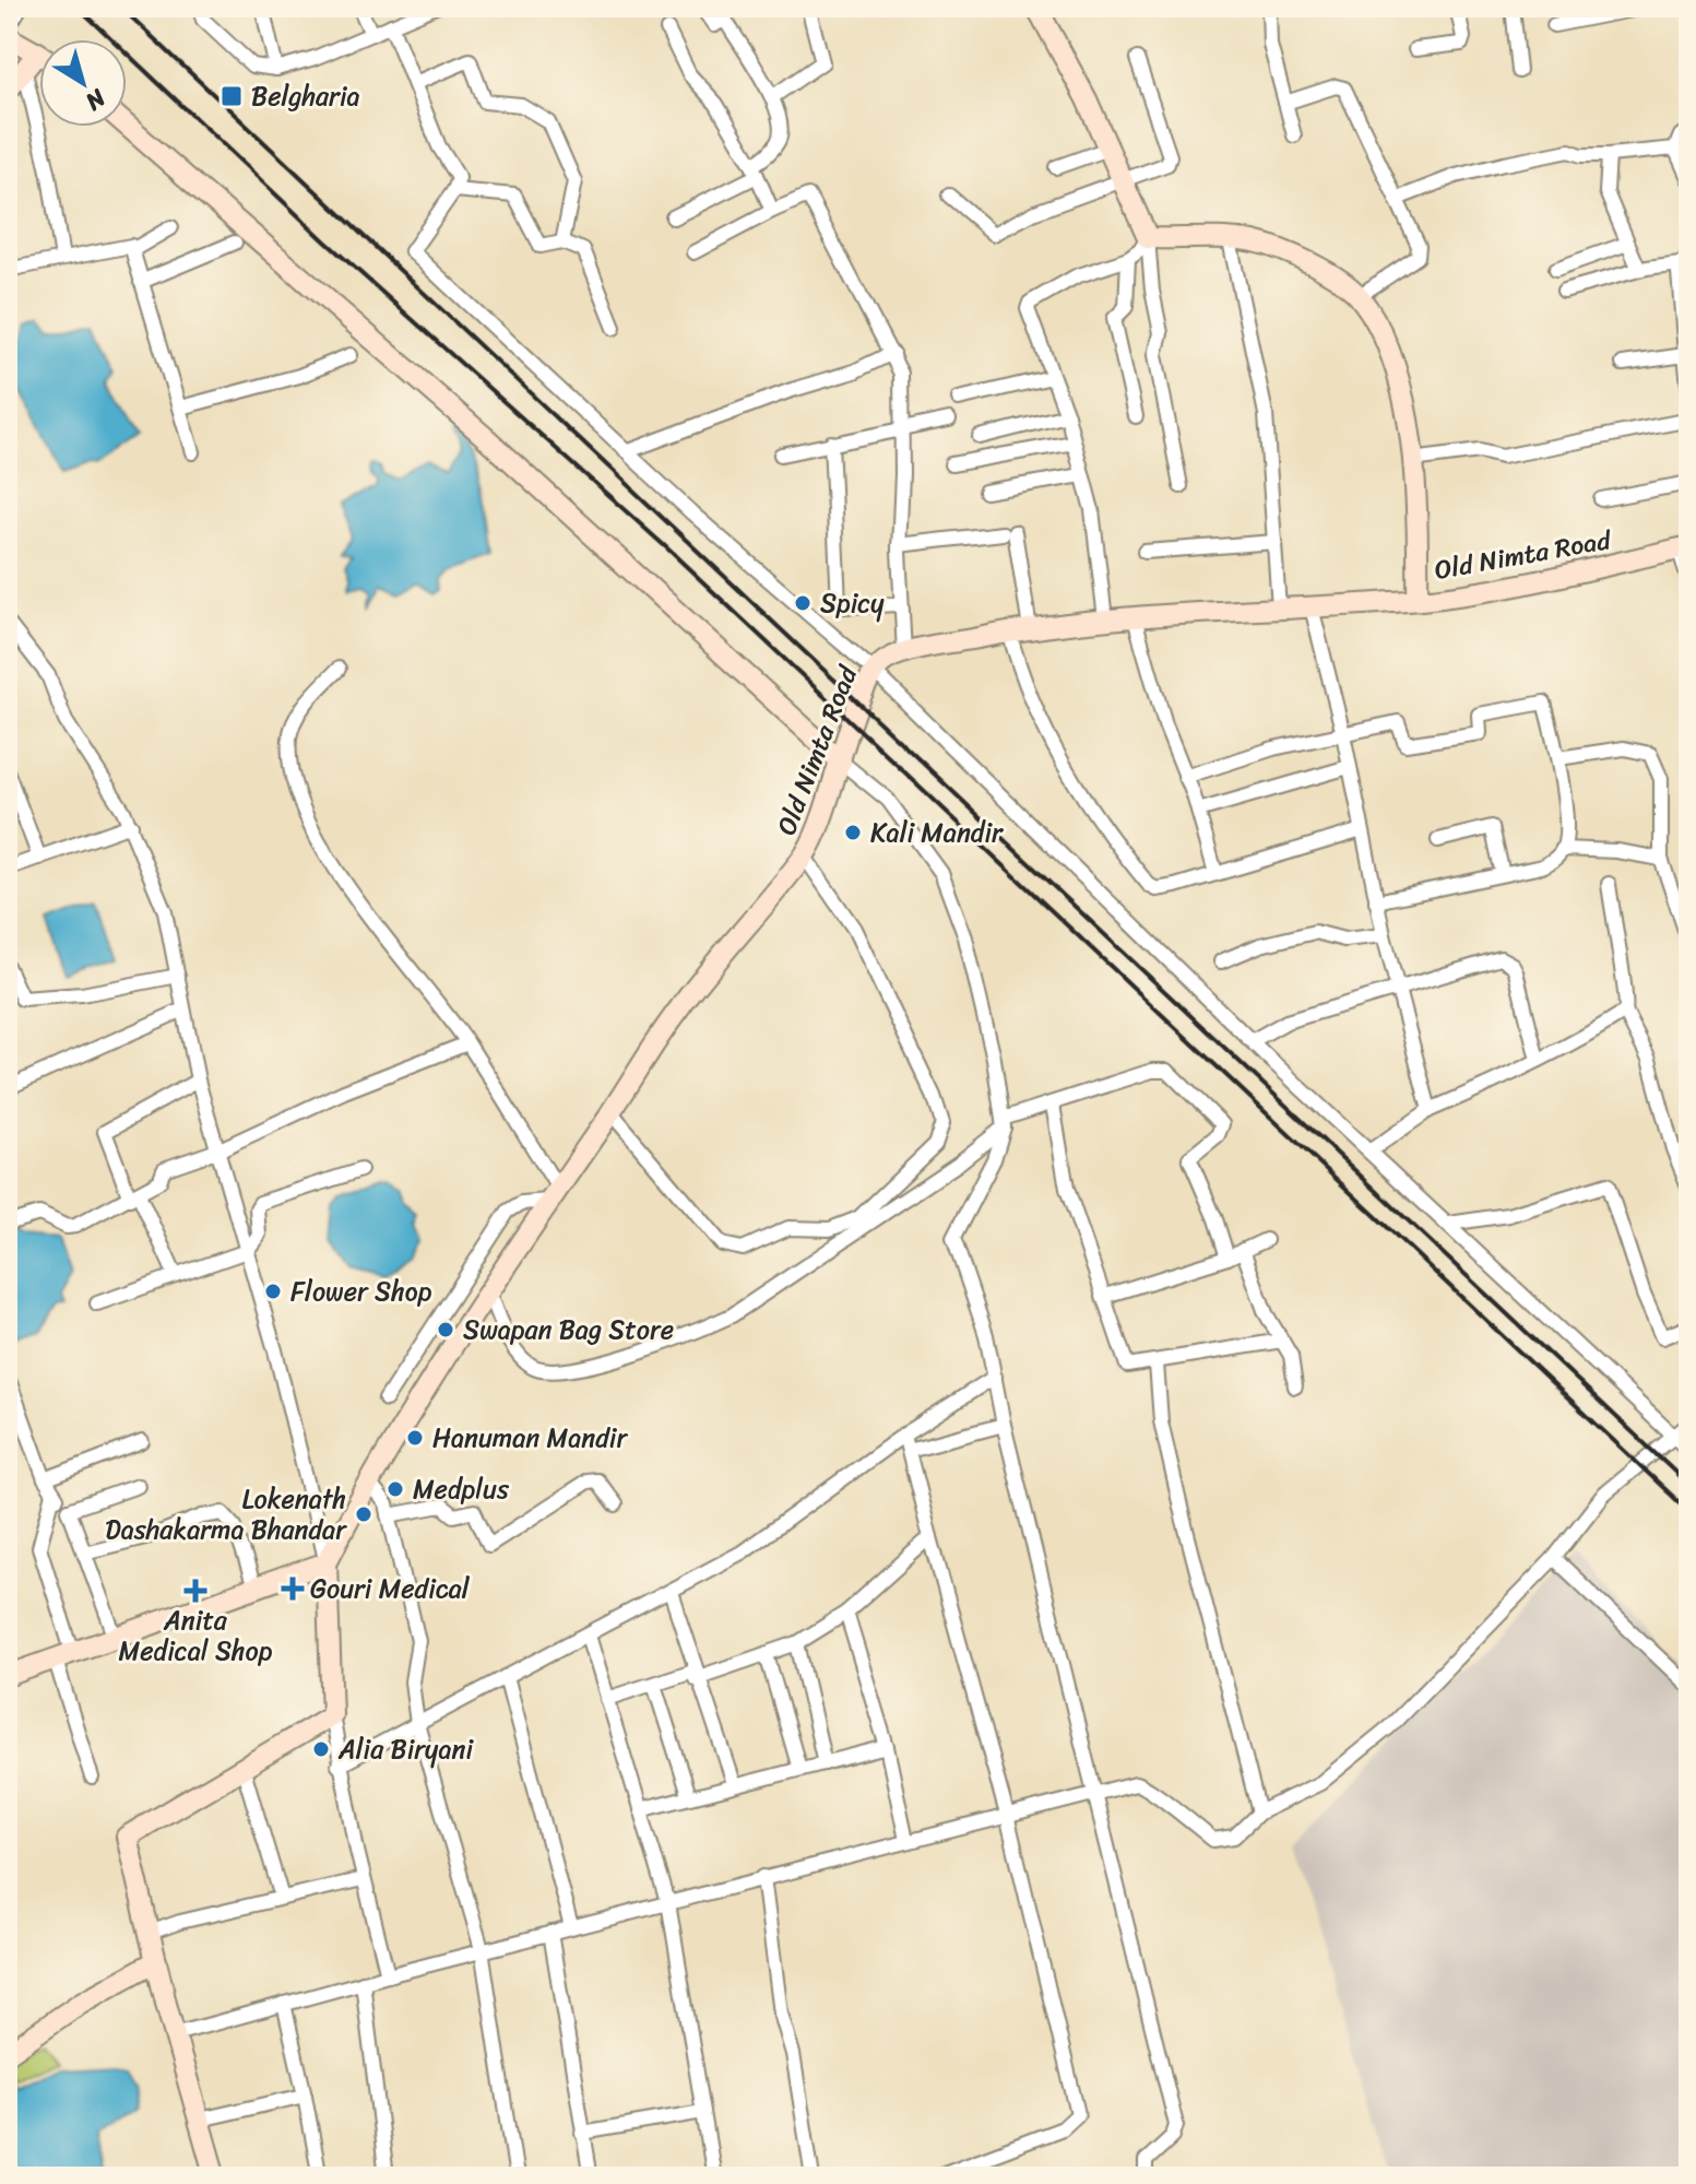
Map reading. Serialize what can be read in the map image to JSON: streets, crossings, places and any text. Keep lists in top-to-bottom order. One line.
{"streets":{"street":["Old Nimta Road"]},"places":{"transit":["Belgharia"],"other":["Spicy","Kali Mandir","Flower Shop","Swapan Bag Store","Hanuman Mandir","Medplus","Lokenath Dashakarma Bhandar","Alia Biryani"],"health":["Gouri Medical","Anita Medical Shop"]},"north":"bottom right"}
